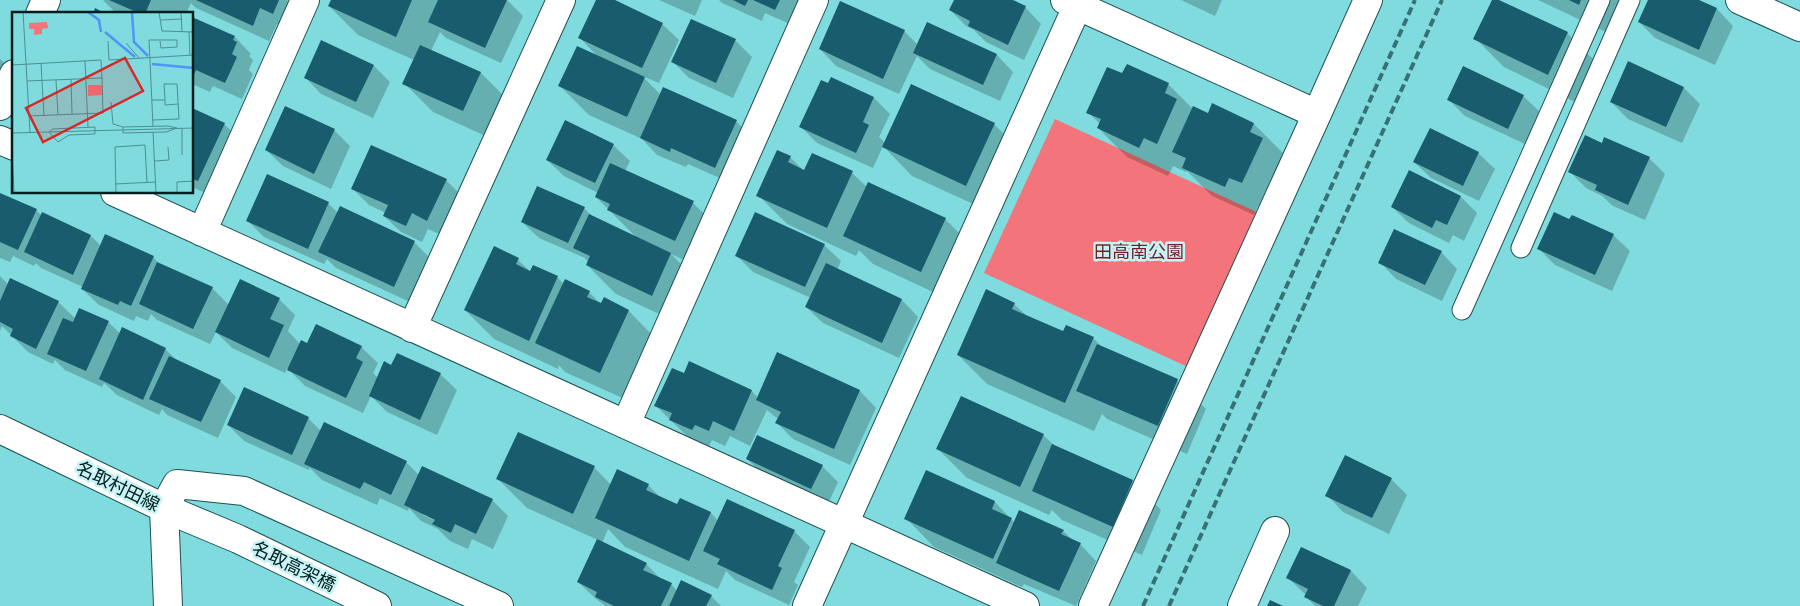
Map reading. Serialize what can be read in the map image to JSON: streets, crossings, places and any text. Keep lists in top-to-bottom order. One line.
{"streets":{"street":["名取村田線","名取高架橋"]},"crossings":[["名取村田線","名取高架橋"]],"parks":["田高南公園"]}
